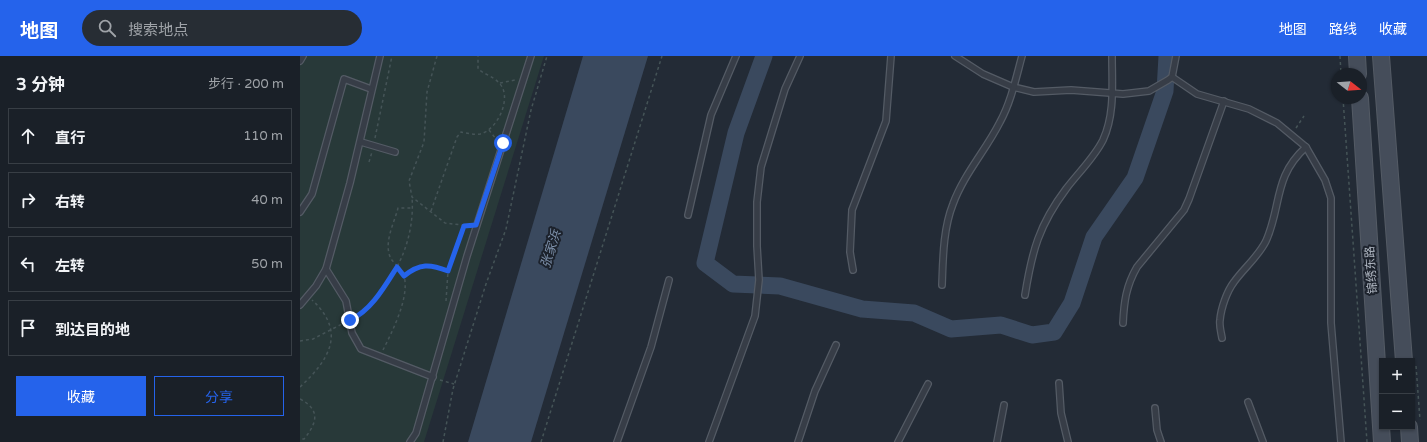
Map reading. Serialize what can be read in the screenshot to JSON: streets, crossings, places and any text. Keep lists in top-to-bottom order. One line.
{"streets":{"main road":["锦绣东路"]},"water":["张家浜"],"north":"right","page":{"header":"地图","search":"搜索地点","nav":["地图","路线","收藏"],"heading":["3 分钟","步行 · 200 m"],"list":[["直行","110 m"],["右转","40 m"],["左转","50 m"],"到达目的地"],"map_buttons":["+","−"],"buttons":["收藏","分享"]}}
